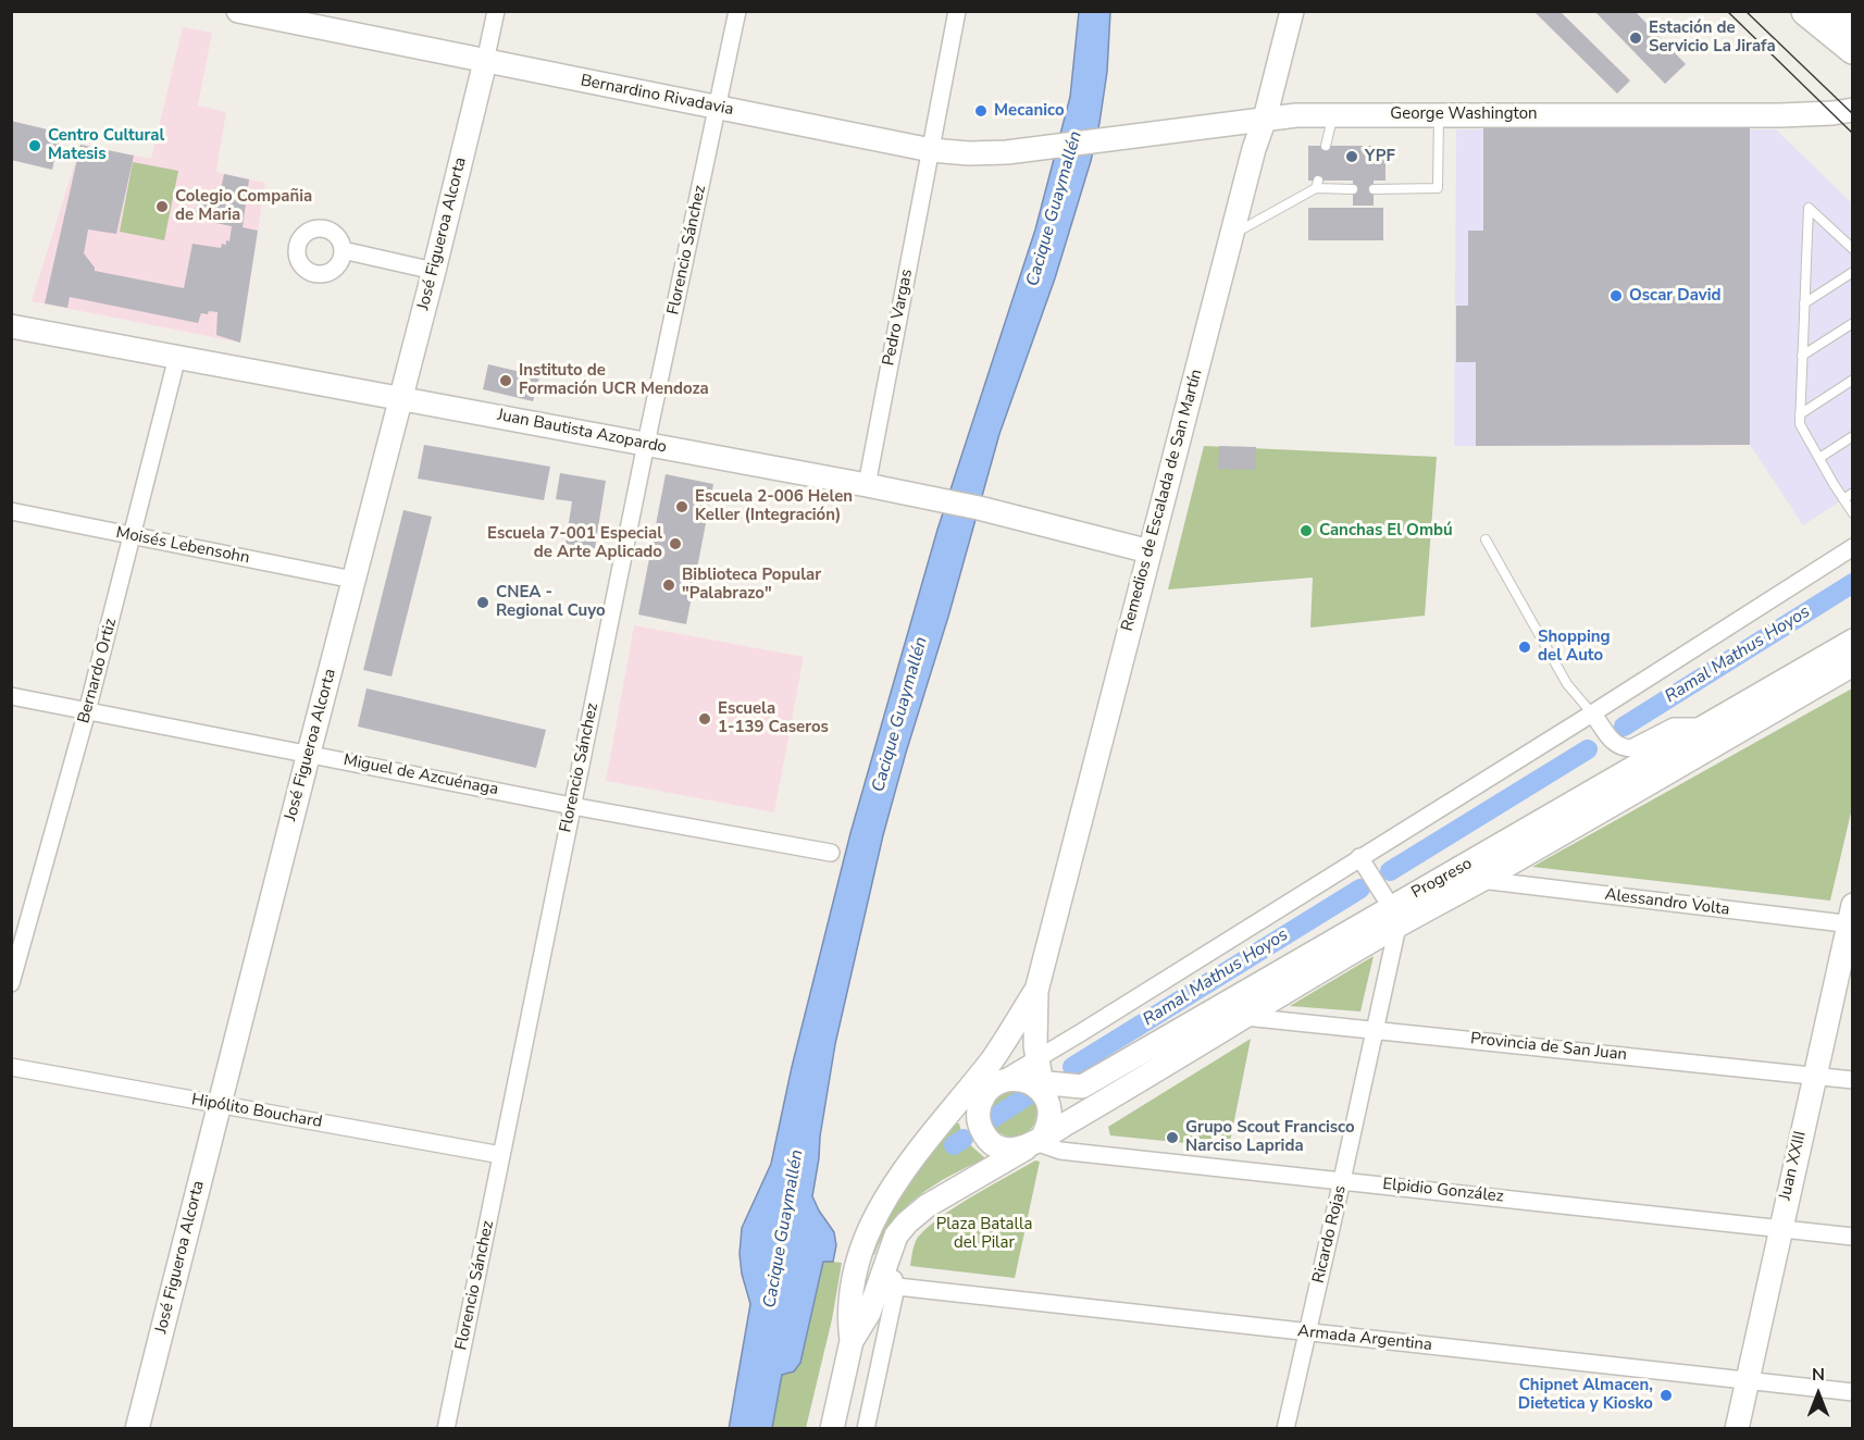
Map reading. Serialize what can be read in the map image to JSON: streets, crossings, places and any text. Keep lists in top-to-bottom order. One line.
{"streets":{"main road":["Bernardino Rivadavia","George Washington","José Figueroa Alcorta","Juan Bautista Azopardo","Remedios de Escalada de San Martín","Progreso","Juan XXIII"],"street":["Florencio Sánchez","Pedro Vargas","Moisés Lebensohn","Bernardo Ortiz","Miguel de Azcuénaga","Alessandro Volta","Provincia de San Juan","Hipólito Bouchard","Elpidio González","Ricardo Rojas","Armada Argentina"]},"crossings":[["Bernardino Rivadavia","George Washington"],["Bernardino Rivadavia","José Figueroa Alcorta"],["Bernardino Rivadavia","Florencio Sánchez"],["Bernardino Rivadavia","Pedro Vargas"],["George Washington","Remedios de Escalada de San Martín"],["José Figueroa Alcorta","Juan Bautista Azopardo"],["José Figueroa Alcorta","Moisés Lebensohn"],["José Figueroa Alcorta","Miguel de Azcuénaga"],["José Figueroa Alcorta","Hipólito Bouchard"],["Florencio Sánchez","Juan Bautista Azopardo"],["Florencio Sánchez","Miguel de Azcuénaga"],["Florencio Sánchez","Hipólito Bouchard"],["Pedro Vargas","Juan Bautista Azopardo"],["Juan Bautista Azopardo","Remedios de Escalada de San Martín"],["Juan Bautista Azopardo","Bernardo Ortiz"],["Remedios de Escalada de San Martín","Progreso"],["Remedios de Escalada de San Martín","Elpidio González"],["Moisés Lebensohn","Bernardo Ortiz"],["Bernardo Ortiz","Miguel de Azcuénaga"],["Progreso","Alessandro Volta"],["Progreso","Provincia de San Juan"],["Progreso","Elpidio González"],["Progreso","Ricardo Rojas"],["Progreso","Armada Argentina"],["Alessandro Volta","Juan XXIII"],["Provincia de San Juan","Juan XXIII"],["Provincia de San Juan","Ricardo Rojas"],["Juan XXIII","Elpidio González"],["Juan XXIII","Armada Argentina"],["Elpidio González","Ricardo Rojas"],["Ricardo Rojas","Armada Argentina"]],"water":["Cacique Guaymallén","Ramal Mathus Hoyos"],"parks":["Plaza Batalla del Pilar"],"places":["Estación de Servicio La Jirafa","Mecanico","Centro Cultural Matesis","YPF","Colegio Compañia de Maria","Oscar David","Instituto de Formación UCR Mendoza","Escuela 2-006 Helen Keller (Integración)","Canchas El Ombú","Escuela 7-001 Especial de Arte Aplicado","Biblioteca Popular \"Palabrazo\"","CNEA - Regional Cuyo","Shopping del Auto","Escuela 1-139 Caseros","Grupo Scout Francisco Narciso Laprida","Chipnet Almacen, Dietetica y Kiosko"],"north":"top"}
